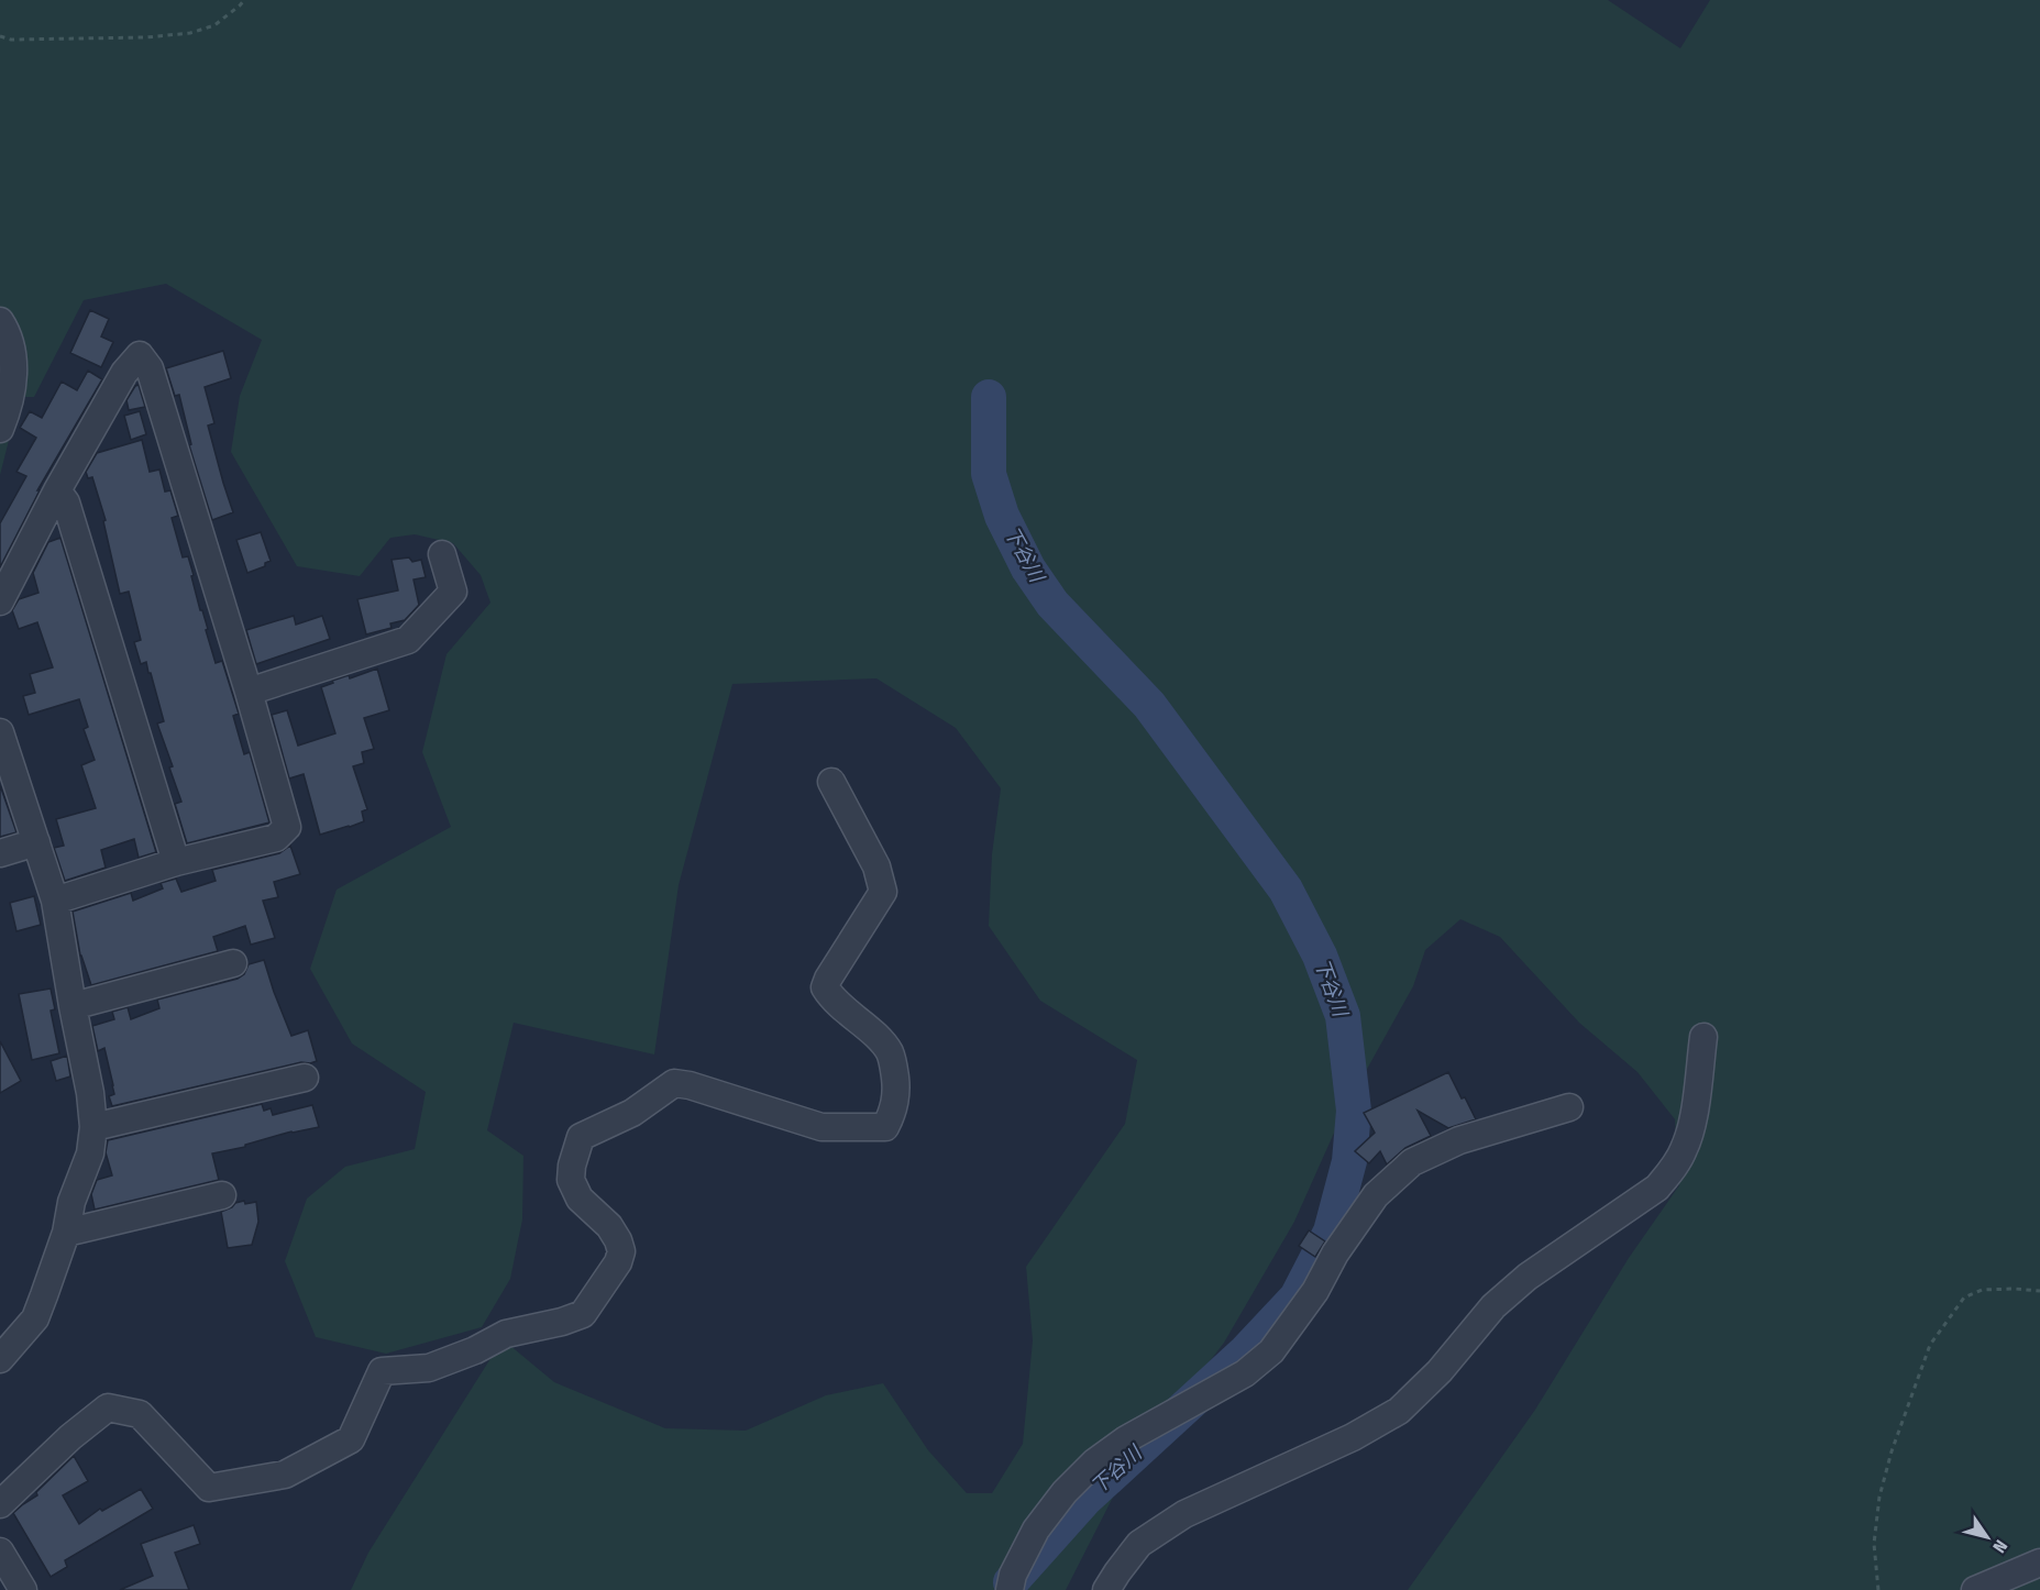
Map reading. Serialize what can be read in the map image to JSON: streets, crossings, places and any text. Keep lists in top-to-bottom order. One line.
{"water":["下谷川"],"north":"bottom right"}
